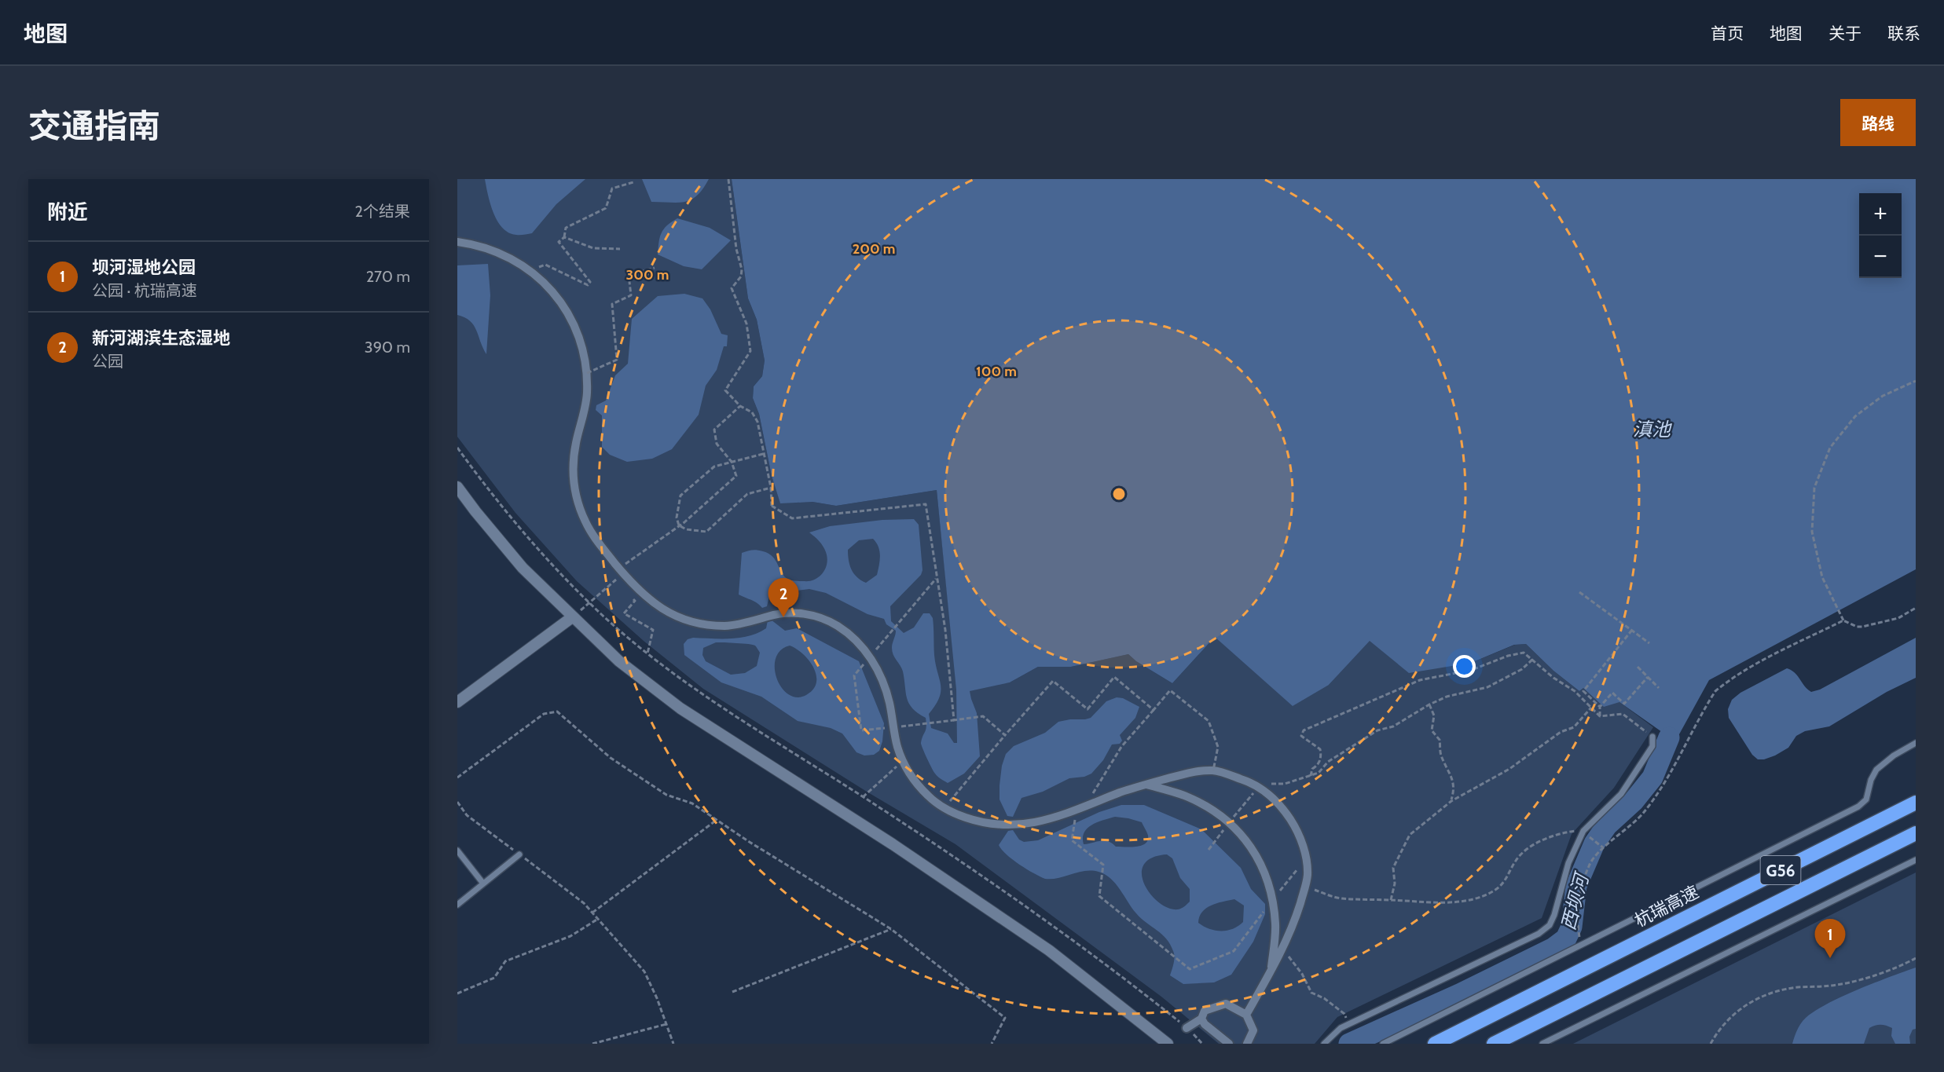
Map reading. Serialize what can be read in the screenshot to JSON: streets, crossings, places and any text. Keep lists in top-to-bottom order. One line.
{"streets":{"highway":["G56","杭瑞高速"]},"water":["滇池","西坝河"],"page":{"header":"地图","nav":["首页","地图","关于","联系"],"title":"交通指南","buttons":"路线","heading":["附近","2个结果"],"map_buttons":["+","−"],"list":[{"mark":"1","name":"坝河湿地公园","note":"公园 · 杭瑞高速","value":"270 m"},{"mark":"2","name":"新河湖滨生态湿地","note":"公园","value":"390 m"}],"pins":["2","1"]},"rings":["200 m","300 m","100 m"]}
